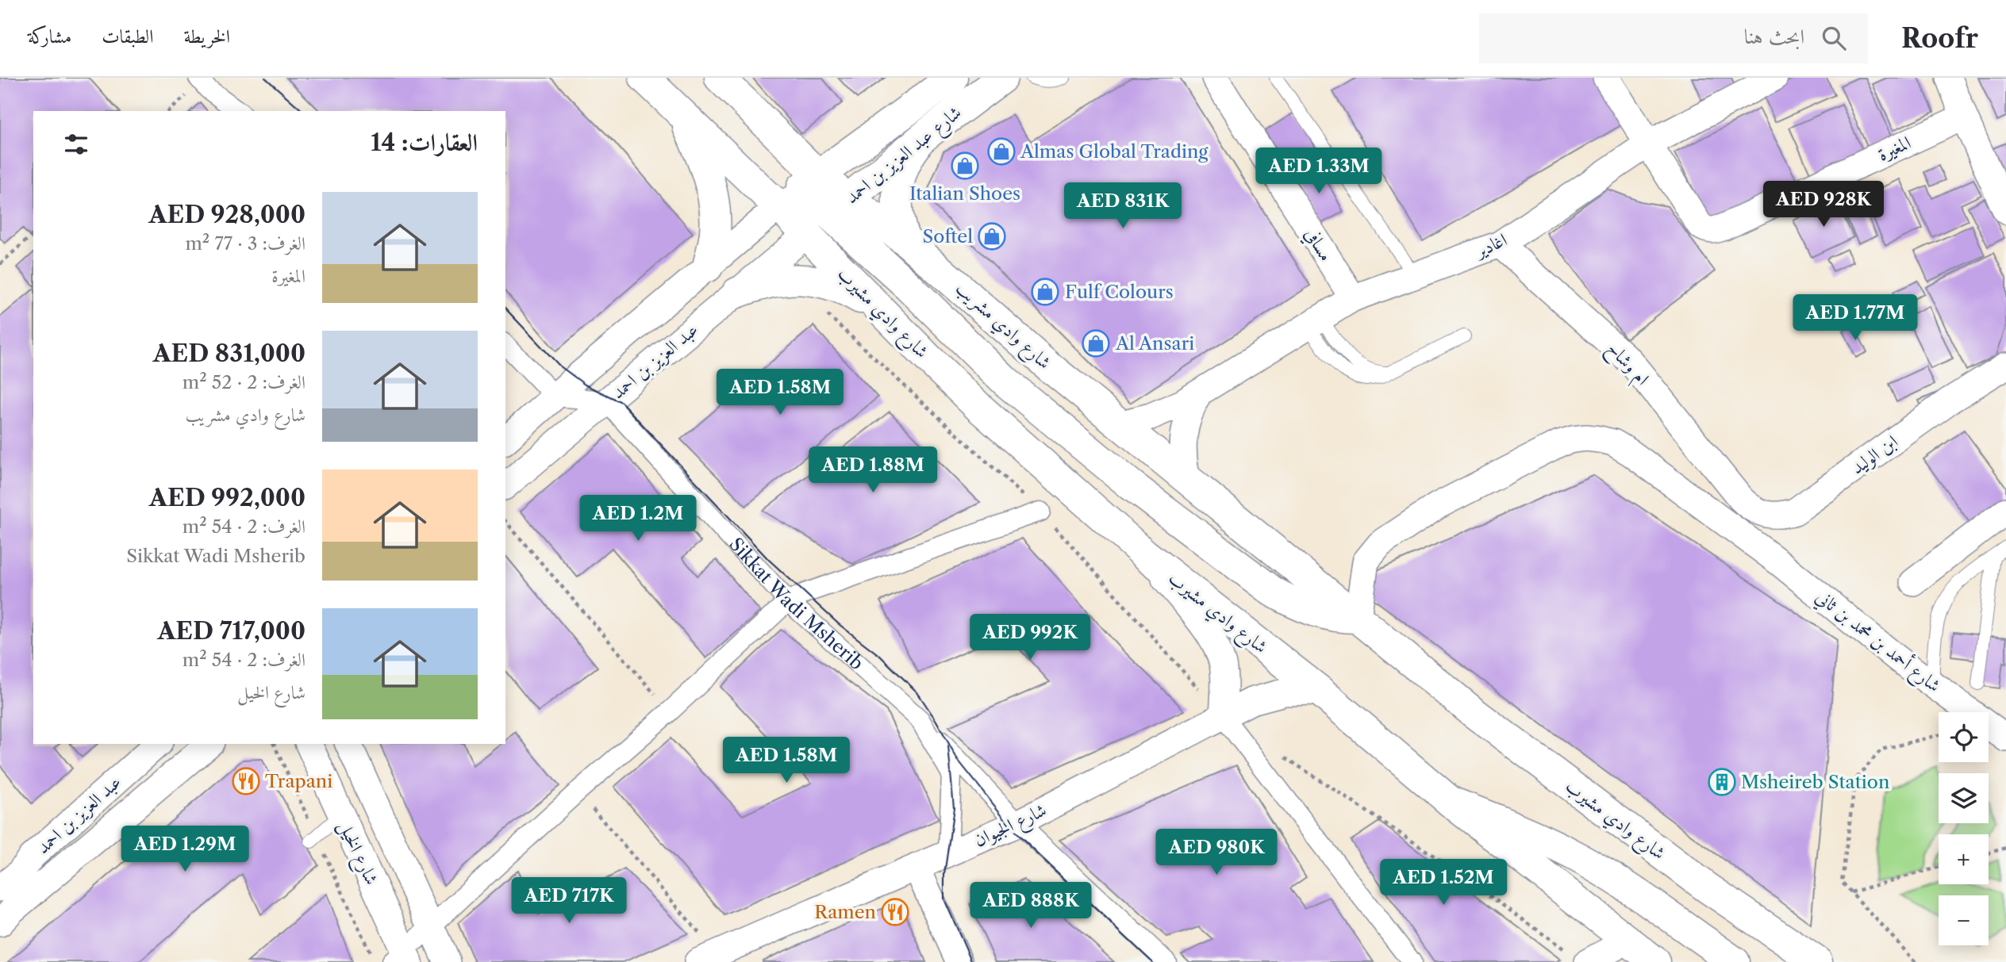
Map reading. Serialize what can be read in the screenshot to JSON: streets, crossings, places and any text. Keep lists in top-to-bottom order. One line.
{"streets":{"street":["المغيرة","شارع عبد العزيز بن احمد","مسافي","اغادير","شارع وادي مشيرب","شارع وادي مشريب","عبد العزيز بن احمد","ام وشاح","ابن الوليد","Sikkat Wadi Msherib","شارع أحمد بن محمد بن ثاني","شارع الجيوان","شارع الخيل"]},"crossings":[["المغيرة","اغادير"],["شارع عبد العزيز بن احمد","شارع وادي مشيرب"],["شارع عبد العزيز بن احمد","شارع وادي مشريب"],["شارع عبد العزيز بن احمد","عبد العزيز بن احمد"],["مسافي","اغادير"],["اغادير","شارع وادي مشريب"],["اغادير","ام وشاح"],["شارع وادي مشيرب","شارع وادي مشريب"],["شارع وادي مشيرب","عبد العزيز بن احمد"],["شارع وادي مشيرب","شارع أحمد بن محمد بن ثاني"],["شارع وادي مشيرب","شارع الجيوان"],["عبد العزيز بن احمد","Sikkat Wadi Msherib"],["ام وشاح","ابن الوليد"],["Sikkat Wadi Msherib","شارع الجيوان"]],"places":{"shop":["Almas Global Trading","Italian Shoes","Softel","Fulf Colours","Al Ansari"],"restaurant":["Trapani","Ramen"],"building":["Msheireb Station"]},"page":{"header":"Roofr","search":"ابحث هنا","nav":["الخريطة","الطبقات","مشاركة"],"heading":"العقارات: 14","price":["AED 1.33M","AED 928K","AED 831K","AED 1.77M","AED 1.58M","AED 1.88M","AED 1.2M","AED 992K","AED 1.58M","AED 1.29M","AED 980K","AED 1.52M","AED 717K","AED 888K"],"list":[{"name":"AED 928,000","note":"الغرف: 3 · 77 m² · المغيرة"},{"name":"AED 831,000","note":"الغرف: 2 · 52 m² · شارع وادي مشريب"},{"name":"AED 992,000","note":"الغرف: 2 · 54 m² · Sikkat Wadi Msherib"},{"name":"AED 717,000","note":"الغرف: 2 · 54 m² · شارع الخيل"}],"map_buttons":["+","−"]}}
